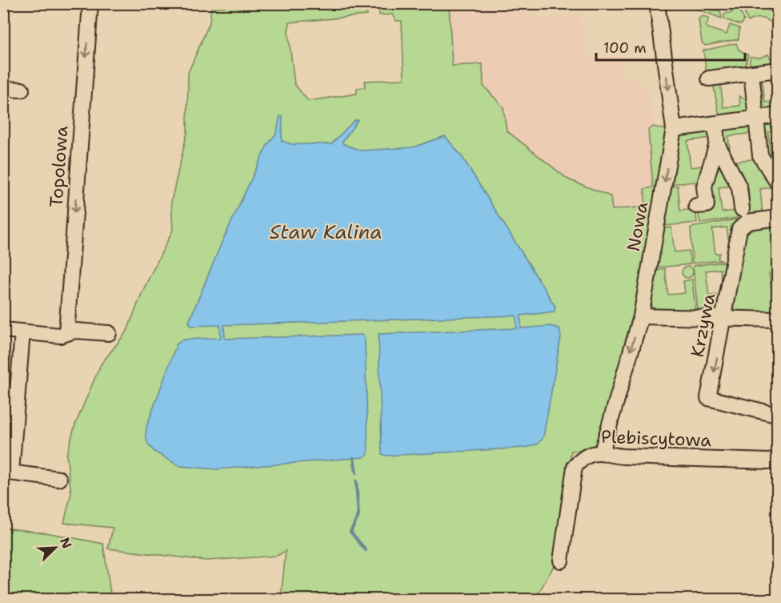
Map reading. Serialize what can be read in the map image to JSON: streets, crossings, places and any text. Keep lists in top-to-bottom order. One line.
{"streets":{"street":["Topolowa","Nowa","Krzywa","Plebiscytowa"]},"crossings":[["Nowa","Plebiscytowa"]],"one_way":["Topolowa","Nowa"],"water":["Staw Kalina"],"scale_bar":"100 m","north":"top right"}
